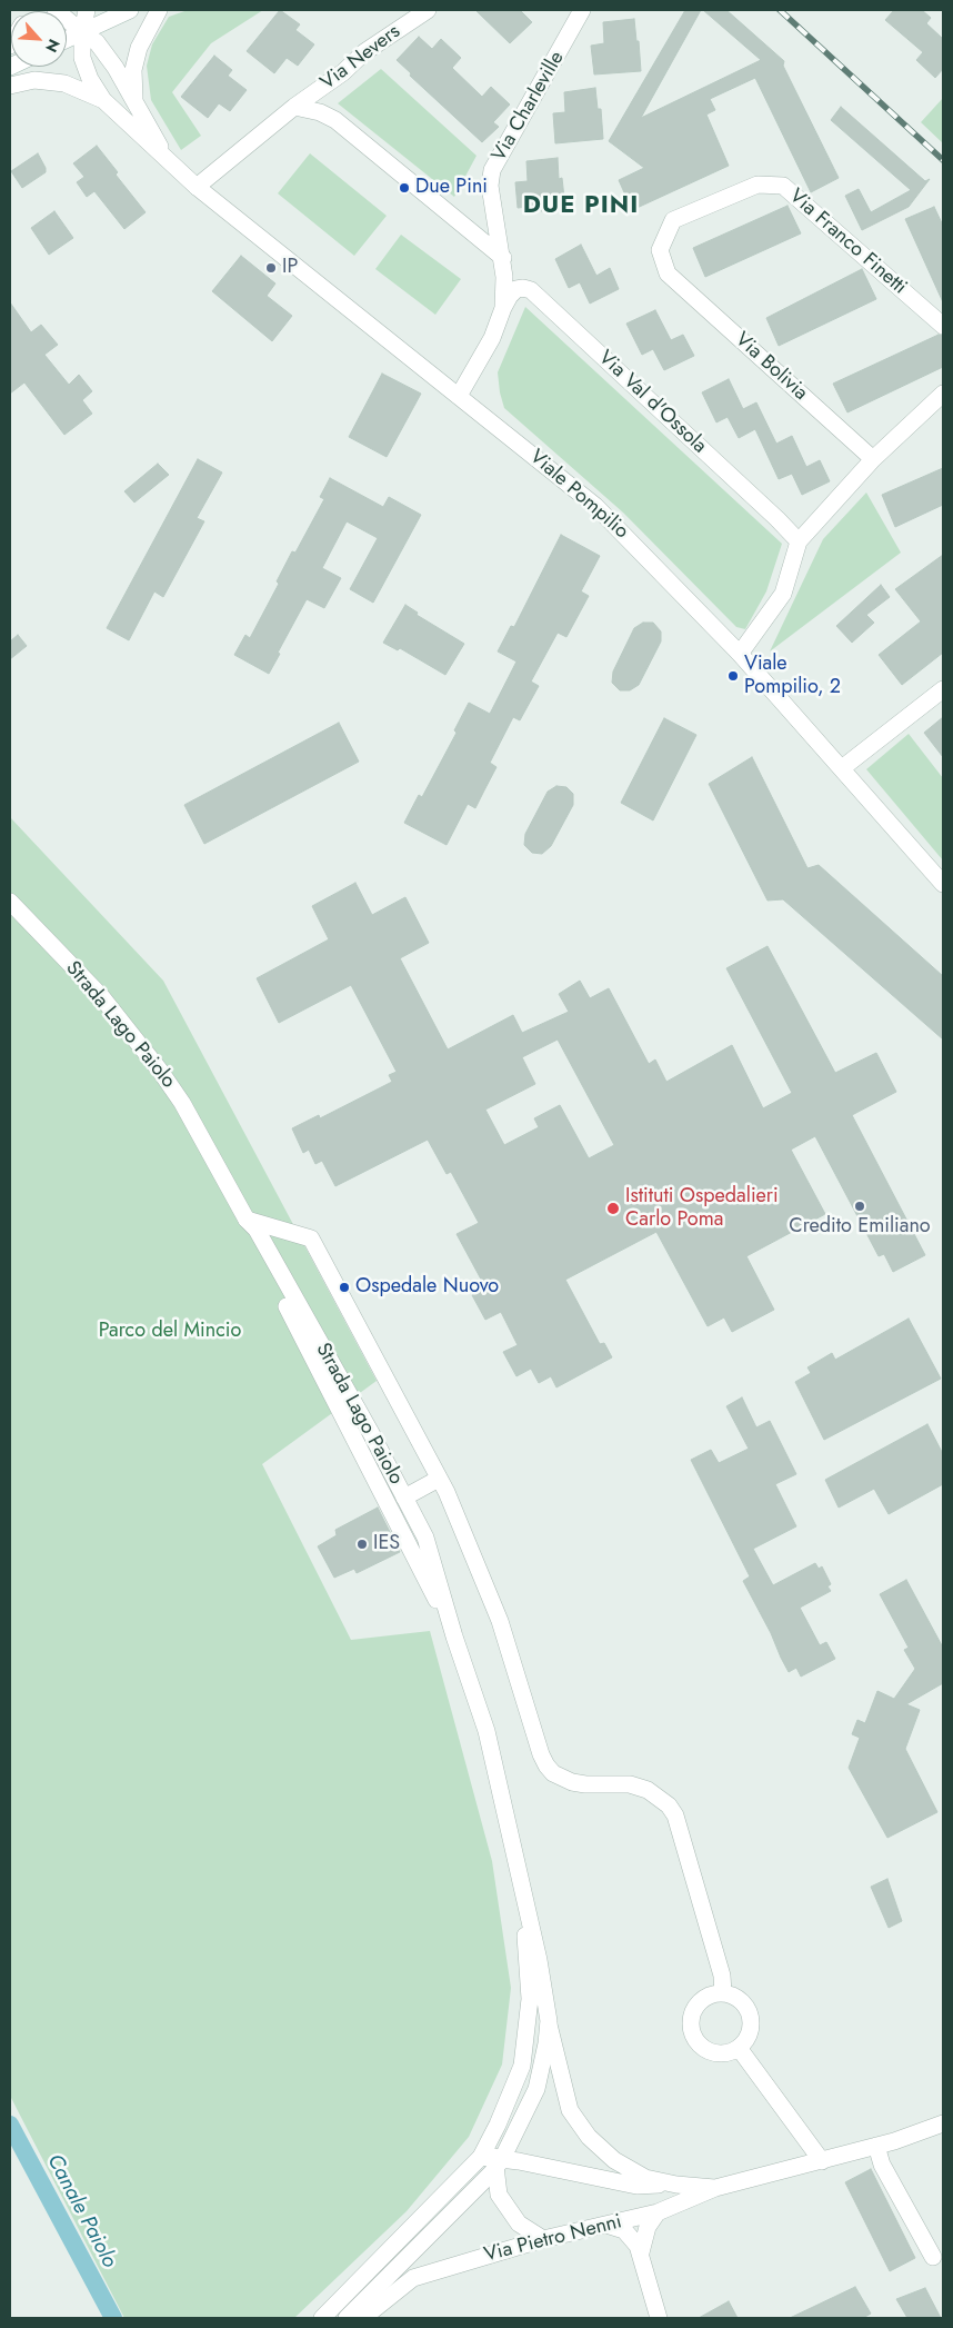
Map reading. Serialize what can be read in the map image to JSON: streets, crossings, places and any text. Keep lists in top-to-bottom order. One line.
{"streets":{"street":["Via Nevers","Via Charleville","Via Franco Finetti","Via Bolivia","Via Val d'Ossola","Viale Pompilio","Strada Lago Paiolo","Via Pietro Nenni"]},"crossings":[["Via Nevers","Via Charleville"],["Via Nevers","Viale Pompilio"],["Via Charleville","Via Val d'Ossola"],["Via Charleville","Viale Pompilio"],["Via Franco Finetti","Via Bolivia"],["Strada Lago Paiolo","Via Pietro Nenni"]],"districts":["DUE PINI"],"water":["Canale Paiolo"],"parks":["Parco del Mincio"],"places":["Due Pini","IP","Viale Pompilio, 2","Credito Emiliano","Istituti Ospedalieri Carlo Poma","Ospedale Nuovo","IES"],"north":"bottom right"}
